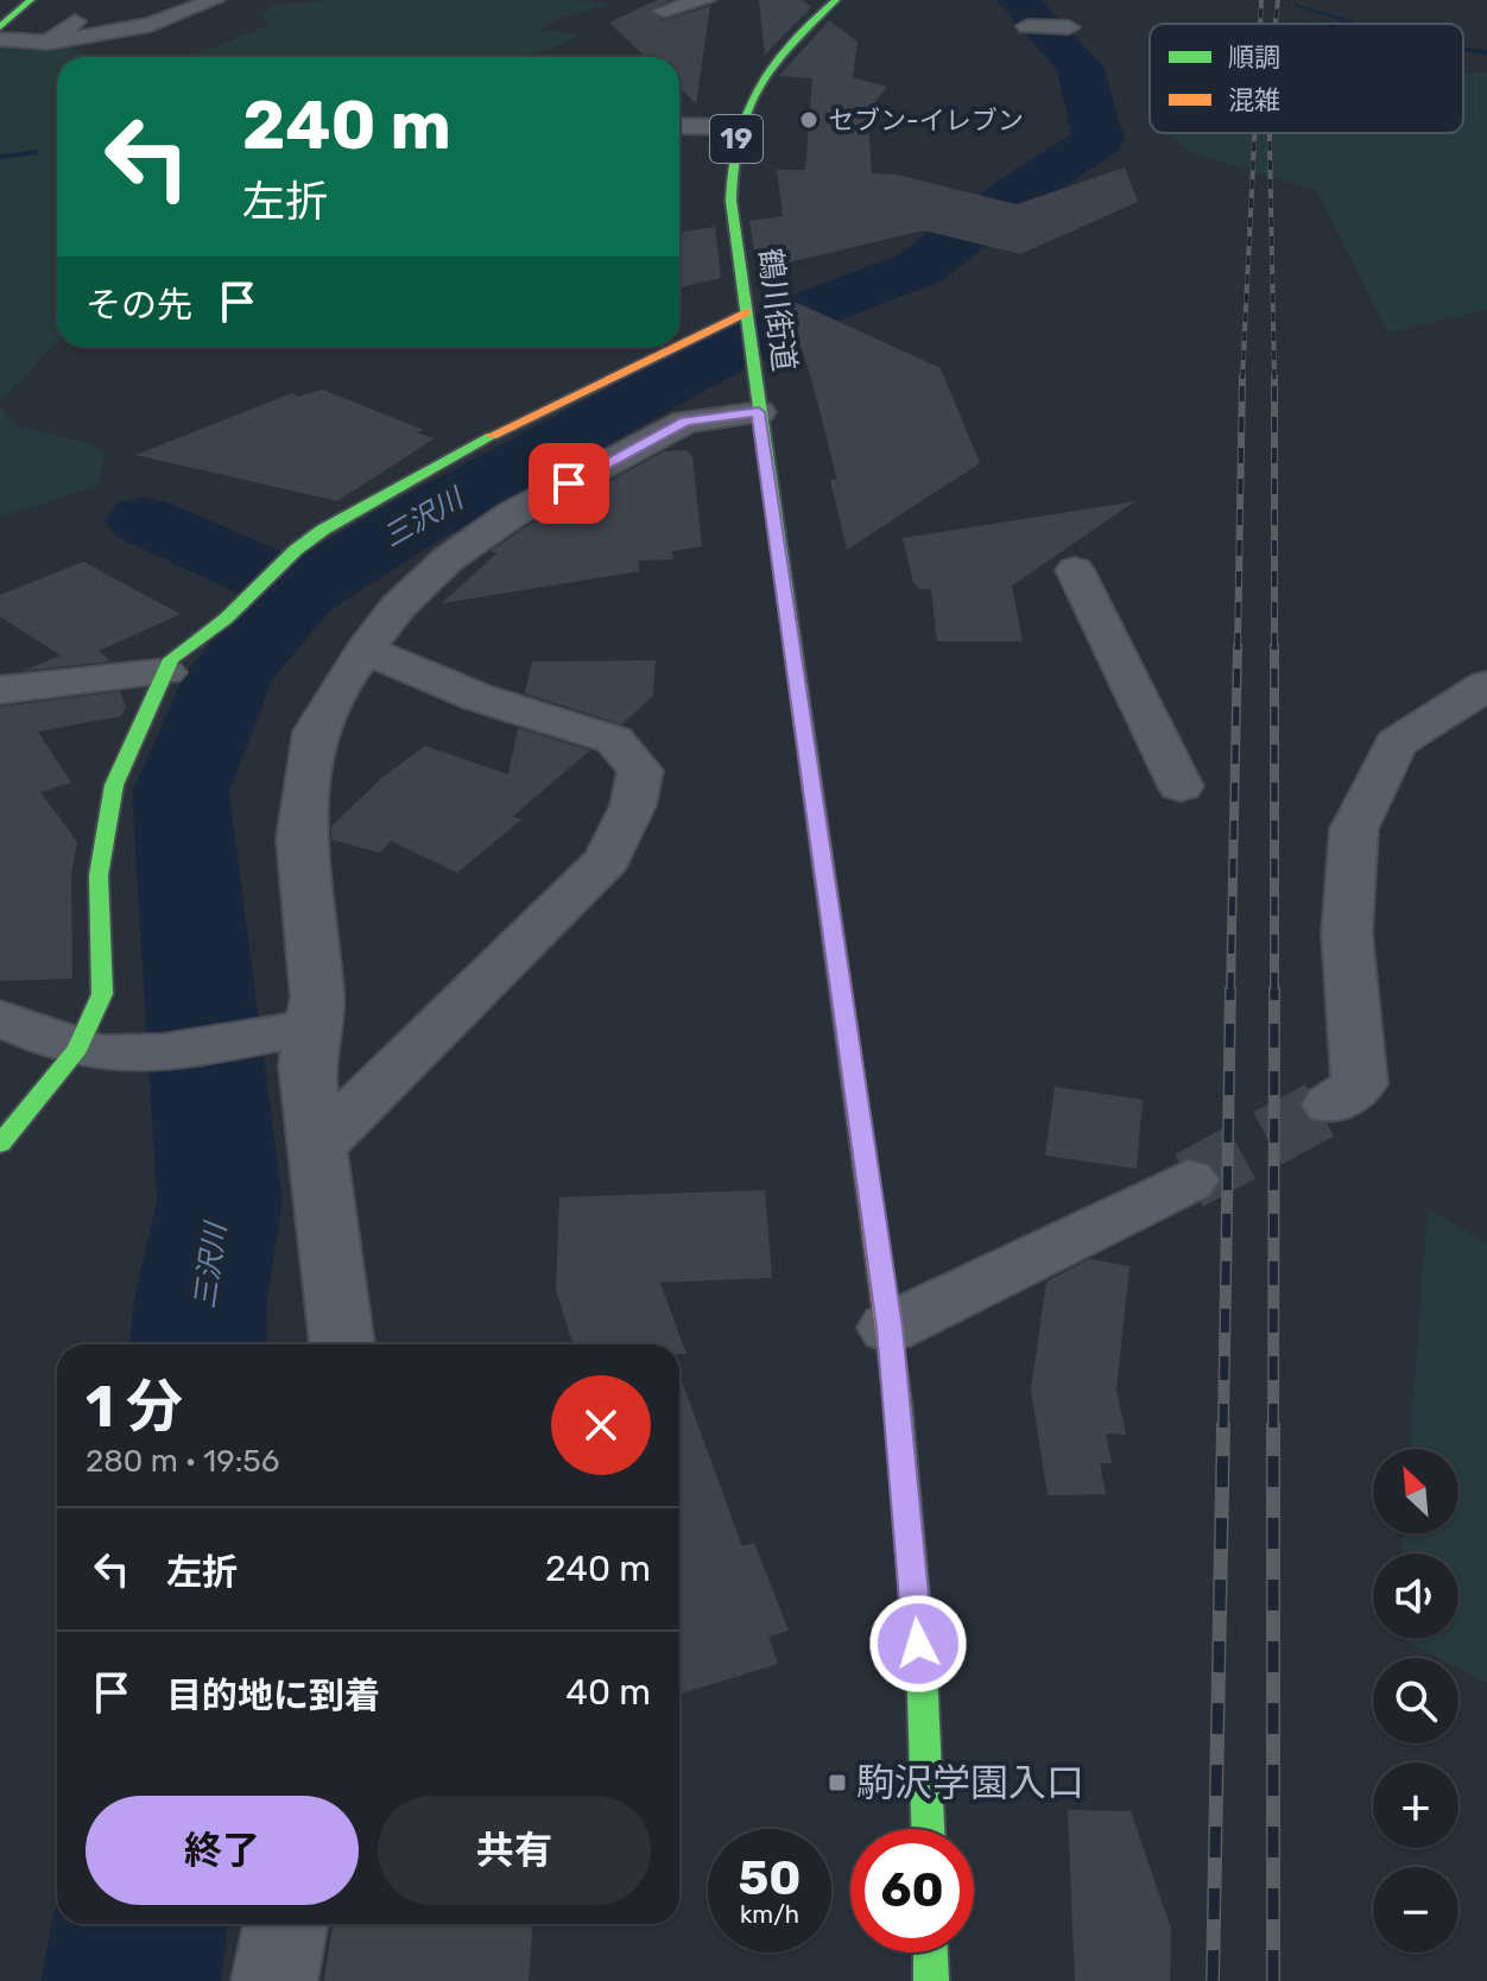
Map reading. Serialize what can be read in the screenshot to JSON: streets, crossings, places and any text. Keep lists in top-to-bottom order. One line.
{"streets":{"main road":["19","鶴川街道"]},"water":["三沢川"],"places":{"other":["セブン-イレブン"],"transit":["駒沢学園入口"]},"legend":["順調","混雑"],"north":"top left","page":{"turn":["240 m","左折"],"then":"その先","heading":["1 分","280 m · 19:56"],"map_buttons":["+","−"],"list":[{"name":"左折","value":"240 m"},{"name":"目的地に到着","value":"40 m"}],"buttons":["終了","共有"],"speed":"50 km/h","limit":"60"}}
